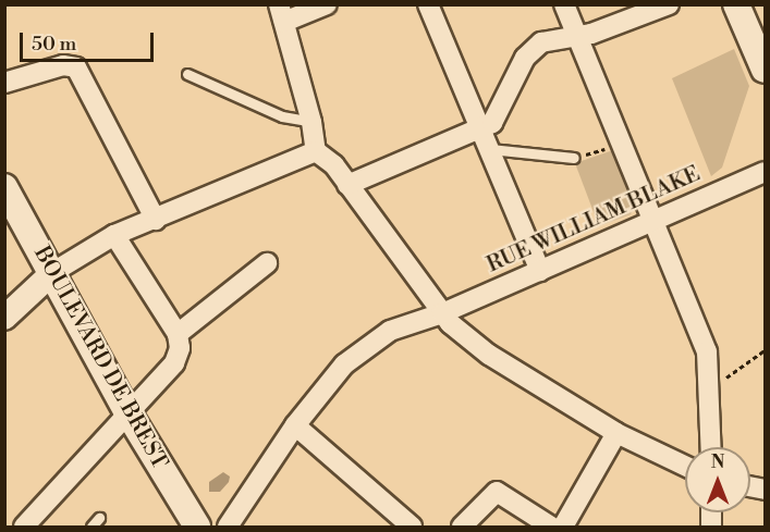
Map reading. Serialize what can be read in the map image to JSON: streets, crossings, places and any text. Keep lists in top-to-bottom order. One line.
{"streets":{"main road":["BOULEVARD DE BREST"],"street":["RUE WILLIAM BLAKE"]},"scale_bar":"50 m","north":"top"}
